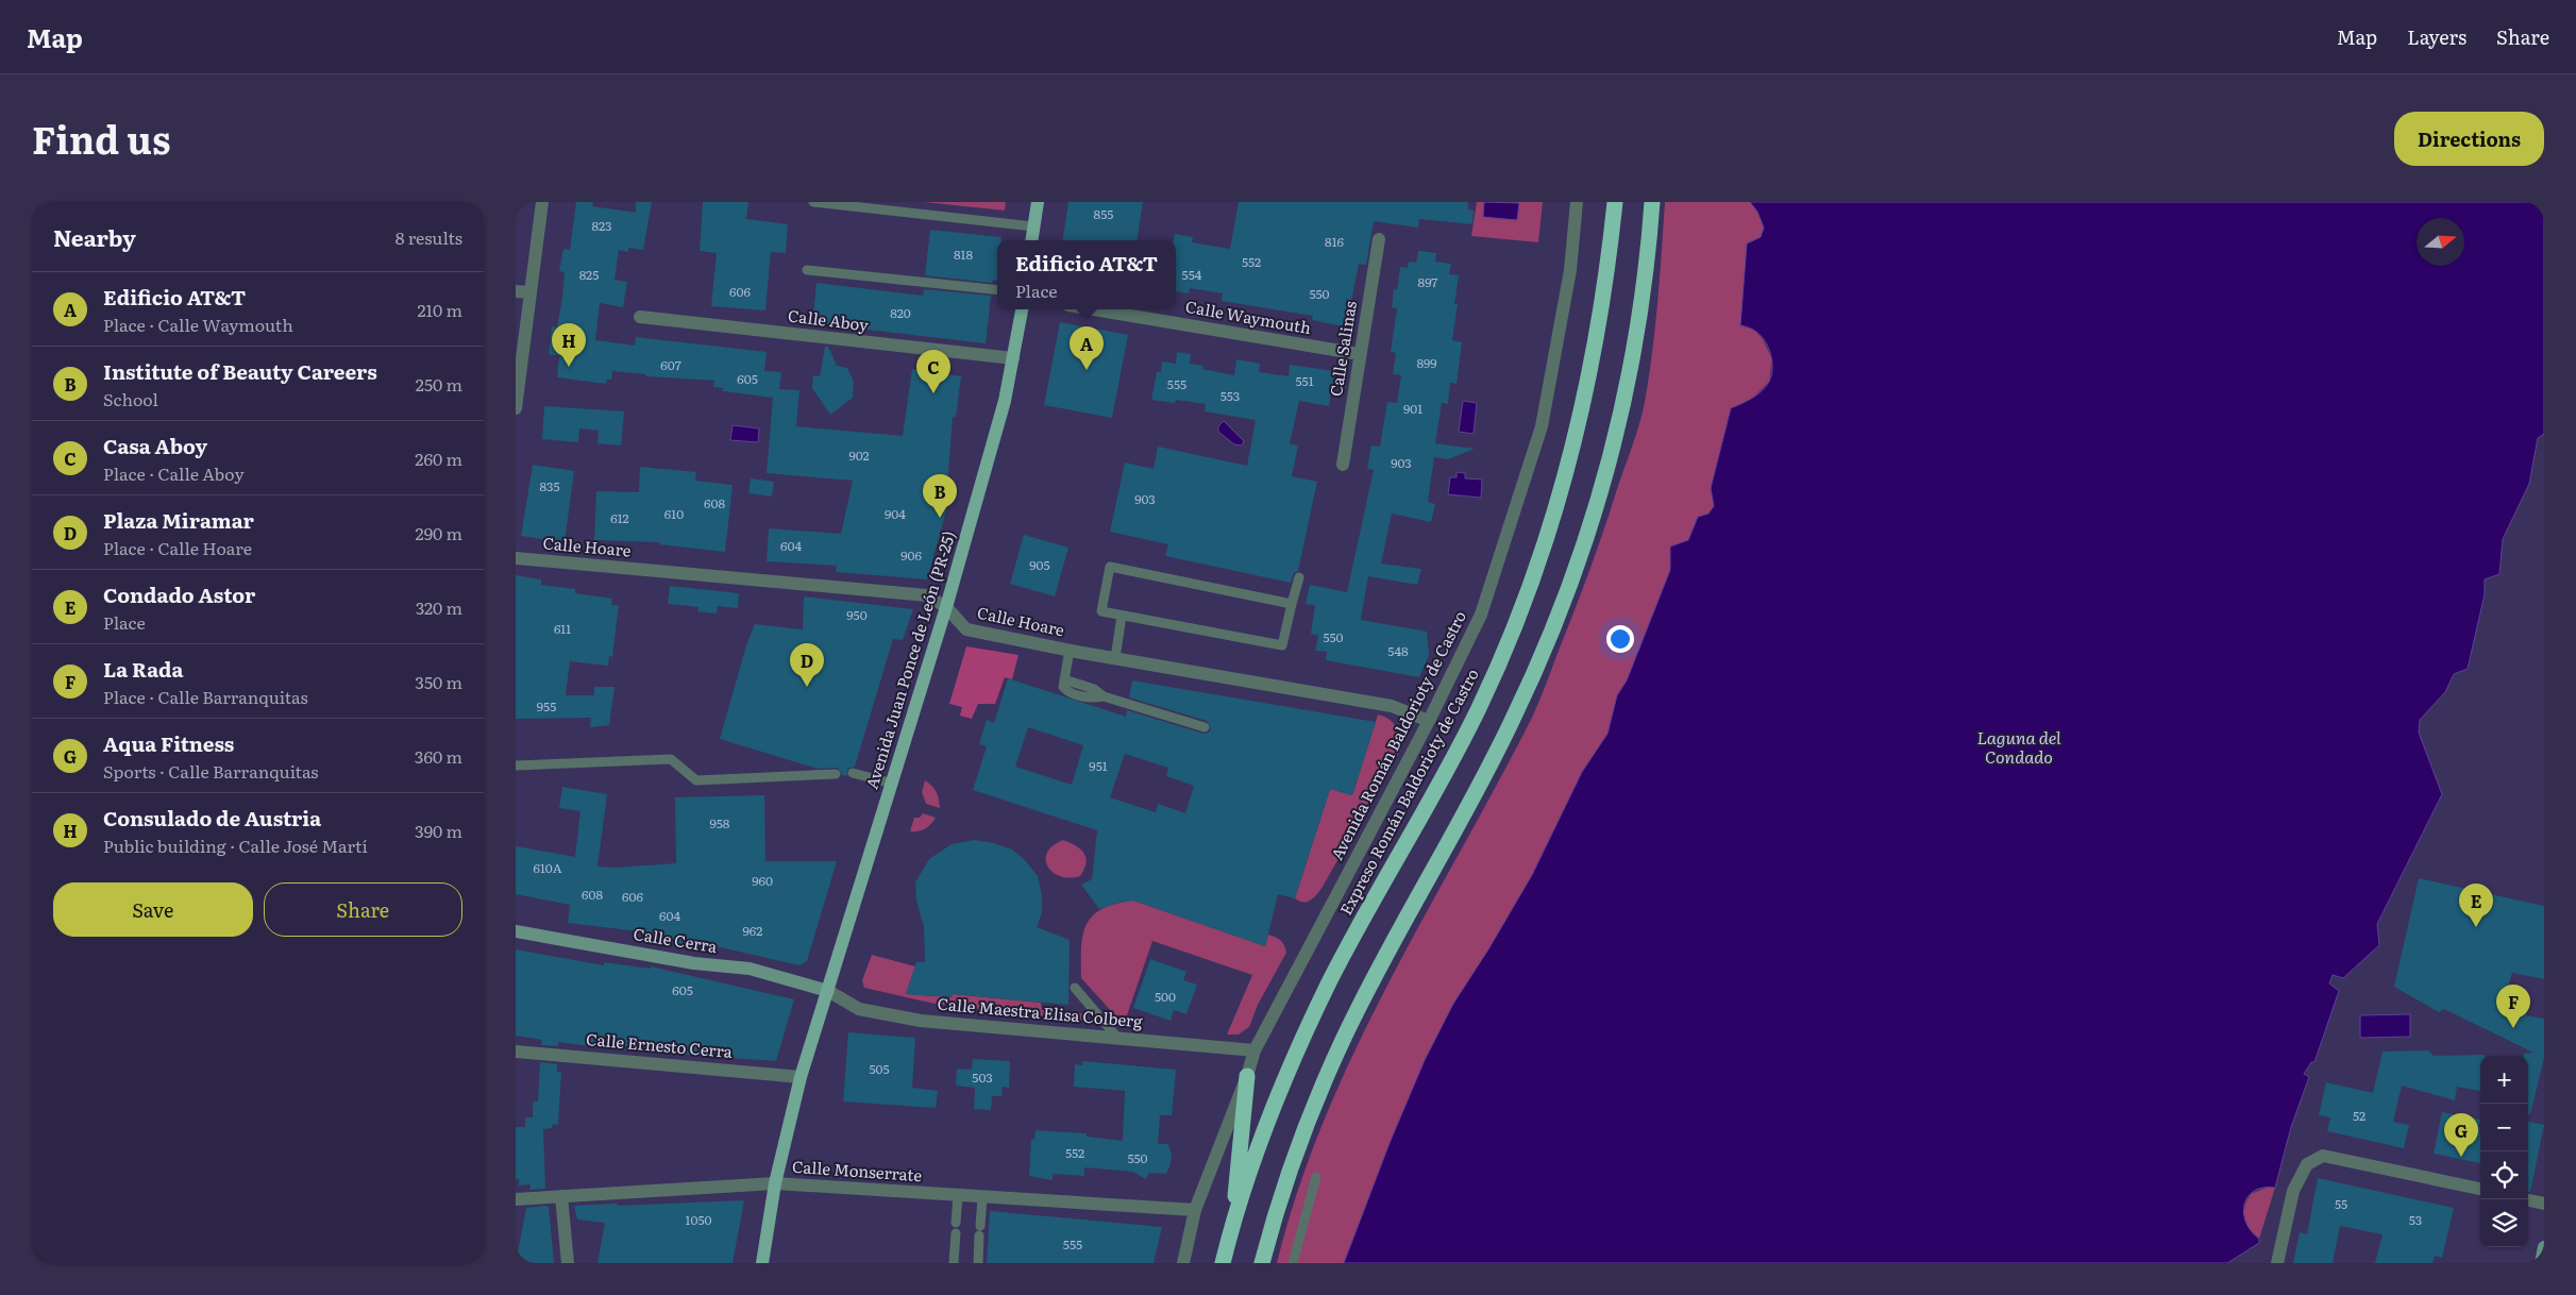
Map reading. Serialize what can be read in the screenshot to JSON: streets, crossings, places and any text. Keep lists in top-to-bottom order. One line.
{"streets":{"highway":["Expreso Román Baldorioty de Castro"],"main road":["Avenida Juan Ponce de León (PR-25)"],"street":["Calle Waymouth","Calle Aboy","Calle Salinas","Calle Hoare","Avenida Román Baldorioty de Castro","Calle Cerra","Calle Maestra Elisa Colberg","Calle Ernesto Cerra","Calle Monserrate"]},"crossings":[["Calle Waymouth","Calle Salinas"],["Calle Aboy","Avenida Juan Ponce de León (PR-25)"],["Calle Hoare","Avenida Juan Ponce de León (PR-25)"],["Calle Hoare","Avenida Román Baldorioty de Castro"],["Avenida Juan Ponce de León (PR-25)","Calle Cerra"],["Avenida Juan Ponce de León (PR-25)","Calle Maestra Elisa Colberg"],["Avenida Juan Ponce de León (PR-25)","Calle Ernesto Cerra"],["Avenida Juan Ponce de León (PR-25)","Calle Monserrate"],["Avenida Román Baldorioty de Castro","Calle Maestra Elisa Colberg"],["Avenida Román Baldorioty de Castro","Calle Monserrate"],["Calle Cerra","Calle Maestra Elisa Colberg"]],"water":["Laguna del Condado"],"house_numbers":["855","823","816","818","552","825","554","897","606","550","820","899","607","605","551","555","553","901","902","903","835","903","608","610","904","612","604","906","905","950","611","550","548","955","951","958","610A","960","608","606","604","962","605","500","505","503","52","552","550","55","1050","53","555"],"north":"right","page":{"header":"Map","nav":["Map","Layers","Share"],"title":"Find us","buttons":["Directions",["Save","Share"]],"heading":["Nearby","8 results"],"popup":["Edificio AT&T","Place"],"list":[{"mark":"A","name":"Edificio AT&T","note":"Place · Calle Waymouth","value":"210 m"},{"mark":"B","name":"Institute of Beauty Careers","note":"School","value":"250 m"},{"mark":"C","name":"Casa Aboy","note":"Place · Calle Aboy","value":"260 m"},{"mark":"D","name":"Plaza Miramar","note":"Place · Calle Hoare","value":"290 m"},{"mark":"E","name":"Condado Astor","note":"Place","value":"320 m"},{"mark":"F","name":"La Rada","note":"Place · Calle Barranquitas","value":"350 m"},{"mark":"G","name":"Aqua Fitness","note":"Sports · Calle Barranquitas","value":"360 m"},{"mark":"H","name":"Consulado de Austria","note":"Public building · Calle José Martí","value":"390 m"}],"pins":["H","A","C","B","D","E","F","G"],"map_buttons":["+","−"]}}
